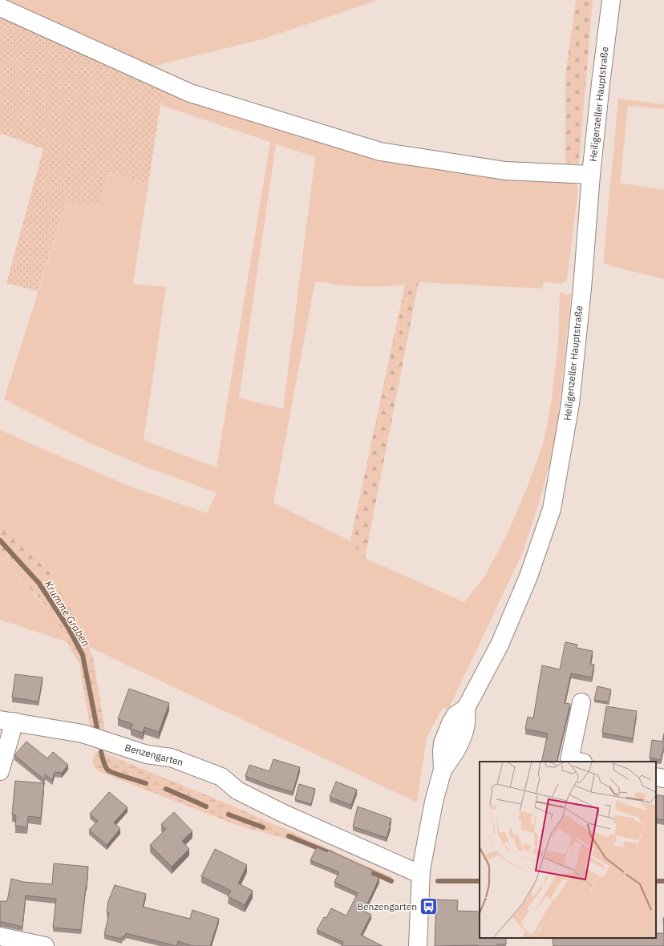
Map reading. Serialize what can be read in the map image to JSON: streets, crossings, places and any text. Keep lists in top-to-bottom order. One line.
{"streets":{"street":["Heiligenzeller Hauptstraße","Benzengarten"]},"crossings":[["Heiligenzeller Hauptstraße","Benzengarten"]],"water":["Krumme Graben"],"places":{"bus stop":["Benzengarten"]}}
